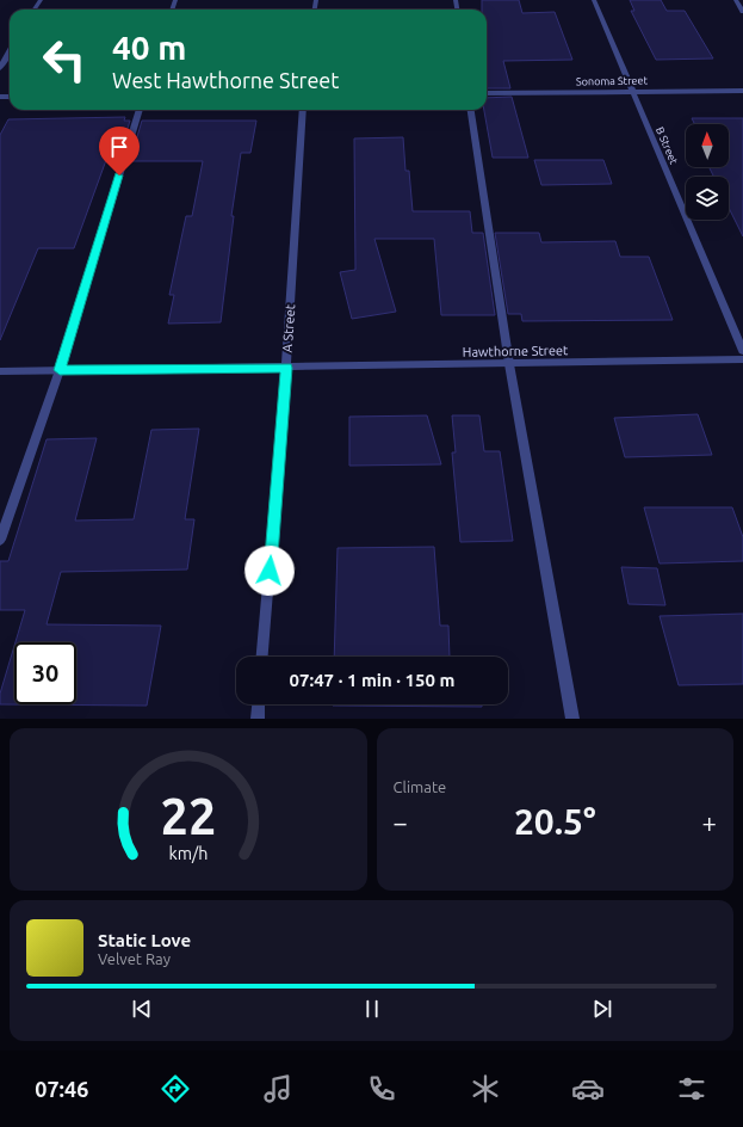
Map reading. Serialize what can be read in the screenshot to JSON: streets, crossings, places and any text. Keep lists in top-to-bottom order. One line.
{"streets":{"street":["Sonoma Street","B Street","A Street","Hawthorne Street"]},"crossings":[["Sonoma Street","B Street"],["A Street","Hawthorne Street"]],"north":"top","page":{"turn":["40 m","West Hawthorne Street"],"limit":"30","trip":"07:47 · 1 min · 150 m","tile":"Climate","heat":["−","20.5°","+"],"song":["Static Love","Velvet Ray"],"tabs":"07:46","gauge":["22","km/h"]}}
